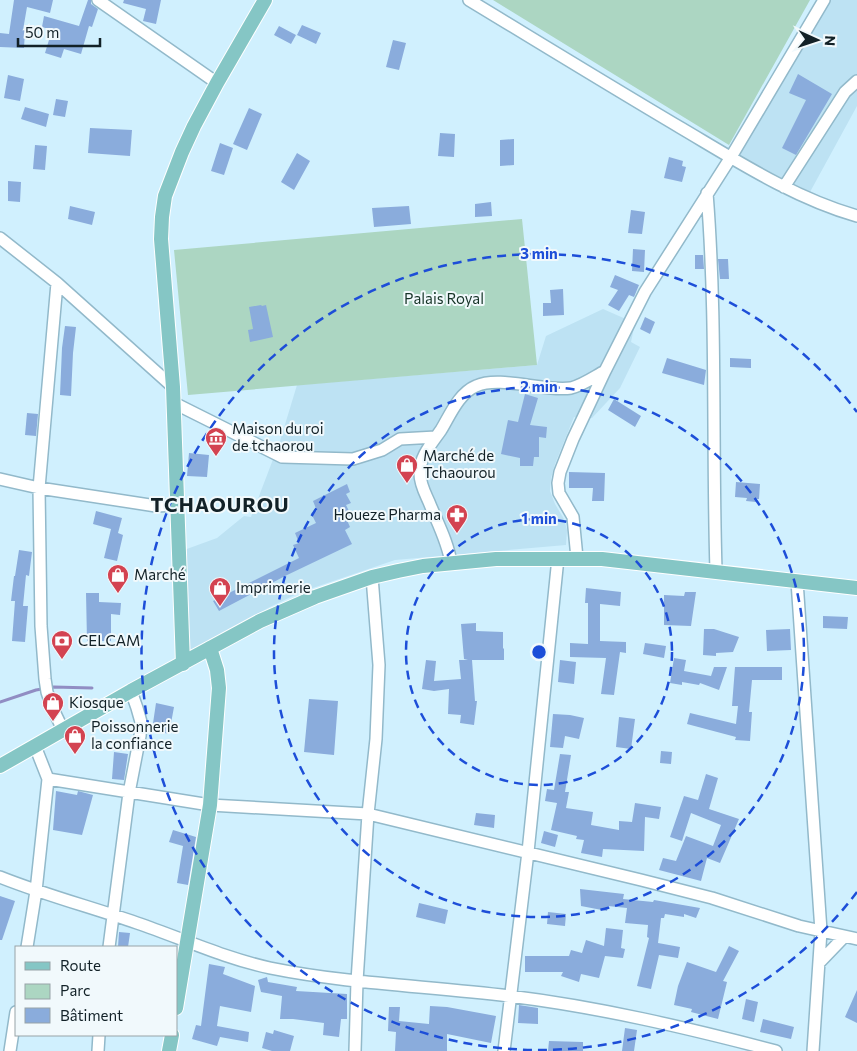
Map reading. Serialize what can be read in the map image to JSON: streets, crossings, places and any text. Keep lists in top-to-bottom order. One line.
{"districts":["TCHAOUROU"],"parks":["Palais Royal"],"places":{"museum":["Maison du roi de tchaorou"],"shop":["Marché de Tchaourou","Marché","Imprimerie","Kiosque","Poissonnerie la confiance"],"pharmacy":["Houeze Pharma"],"bank":["CELCAM"]},"legend":["Route","Parc","Bâtiment"],"scale_bar":"50 m","north":"right","rings":["3 min","2 min","1 min"]}
